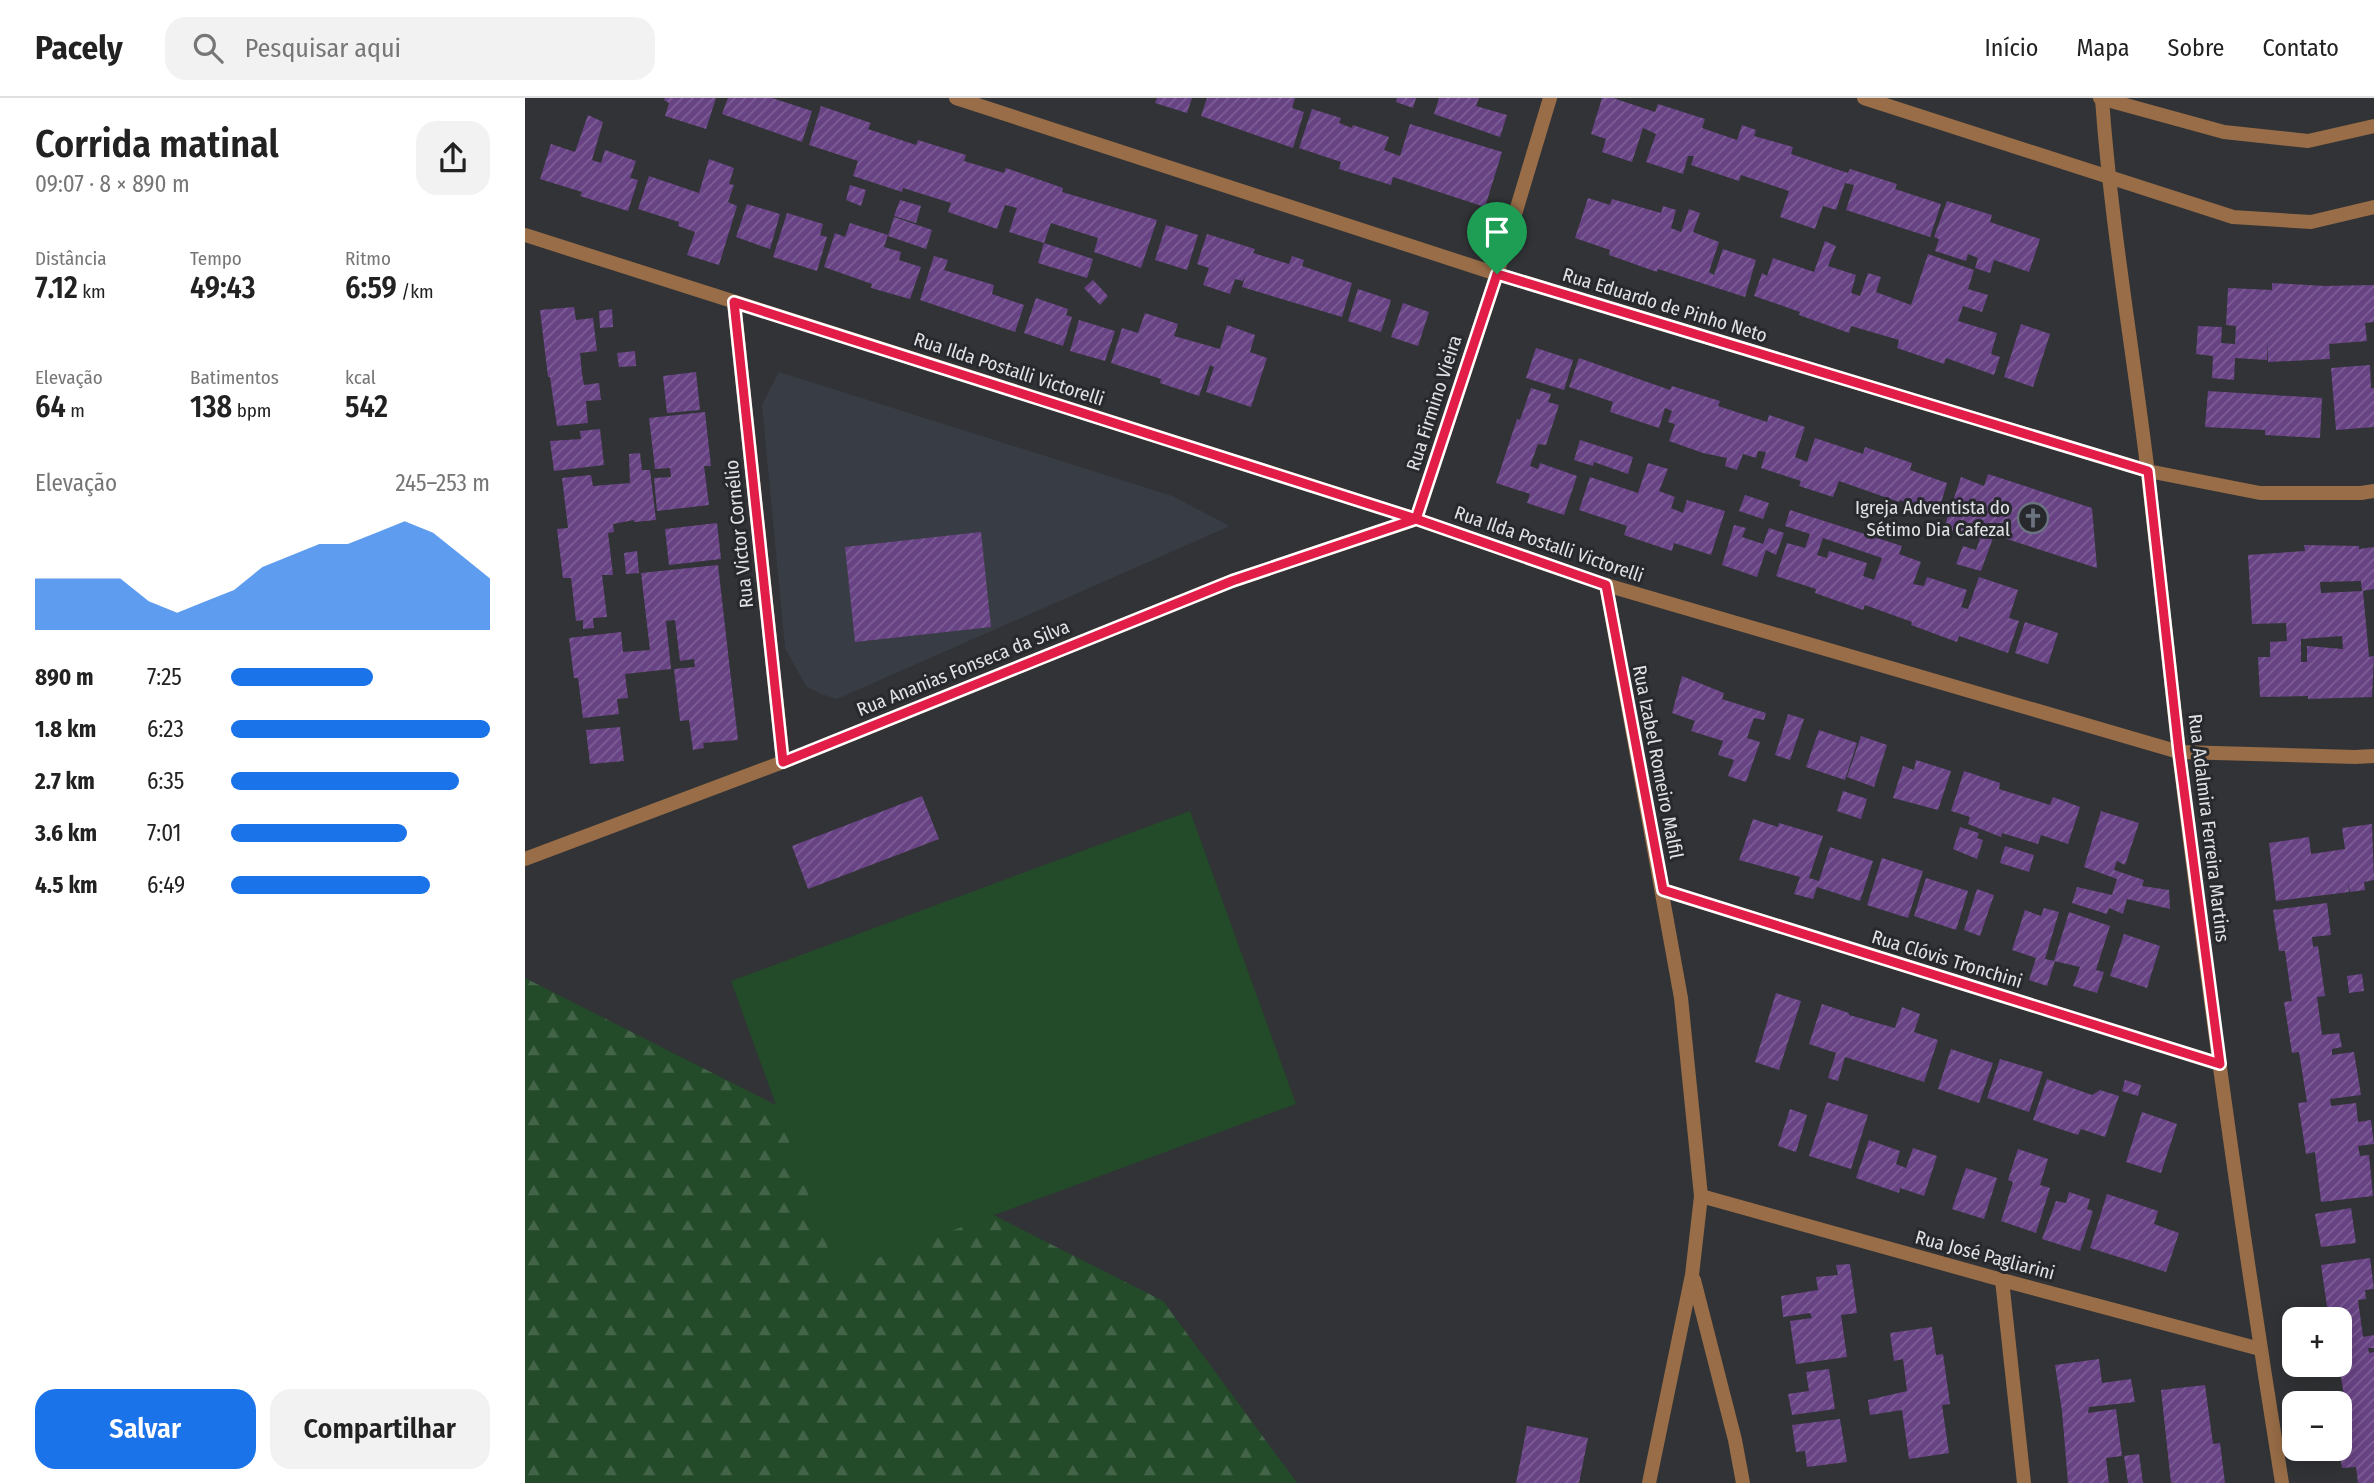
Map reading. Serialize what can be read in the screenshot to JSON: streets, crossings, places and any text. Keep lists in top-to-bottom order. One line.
{"streets":{"street":["Rua Eduardo de Pinho Neto","Rua Ilda Postalli Victorelli","Rua Firmino Vieira","Rua Victor Cornélio","Rua Ananias Fonseca da Silva","Rua Izabel Romeiro Malfil","Rua Adalmira Ferreira Martins","Rua Clóvis Tronchini","Rua José Pagliarini"]},"crossings":[["Rua Eduardo de Pinho Neto","Rua Firmino Vieira"],["Rua Eduardo de Pinho Neto","Rua Adalmira Ferreira Martins"],["Rua Ilda Postalli Victorelli","Rua Firmino Vieira"],["Rua Ilda Postalli Victorelli","Rua Victor Cornélio"],["Rua Ilda Postalli Victorelli","Rua Ananias Fonseca da Silva"],["Rua Ilda Postalli Victorelli","Rua Izabel Romeiro Malfil"],["Rua Ilda Postalli Victorelli","Rua Adalmira Ferreira Martins"],["Rua Firmino Vieira","Rua Ananias Fonseca da Silva"],["Rua Victor Cornélio","Rua Ananias Fonseca da Silva"],["Rua Izabel Romeiro Malfil","Rua Clóvis Tronchini"],["Rua Izabel Romeiro Malfil","Rua José Pagliarini"],["Rua Adalmira Ferreira Martins","Rua Clóvis Tronchini"],["Rua Adalmira Ferreira Martins","Rua José Pagliarini"]],"places":{"church":["Igreja Adventista do Sétimo Dia Cafezal"]},"page":{"header":"Pacely","search":"Pesquisar aqui","nav":["Início","Mapa","Sobre","Contato"],"heading":["Corrida matinal","09:07 · 8 × 890 m"],"stats":[["Distância","7.12 km"],["Tempo","49:43"],["Ritmo","6:59 /km"],["Elevação","64 m"],["Batimentos","138 bpm"],["kcal","542"]],"chart":["Elevação","245–253 m"],"list":[{"name":"890 m","note":"7:25"},{"name":"1.8 km","note":"6:23"},{"name":"2.7 km","note":"6:35"},{"name":"3.6 km","note":"7:01"},{"name":"4.5 km","note":"6:49"}],"map_buttons":["+","−"],"buttons":["Salvar","Compartilhar"]}}
